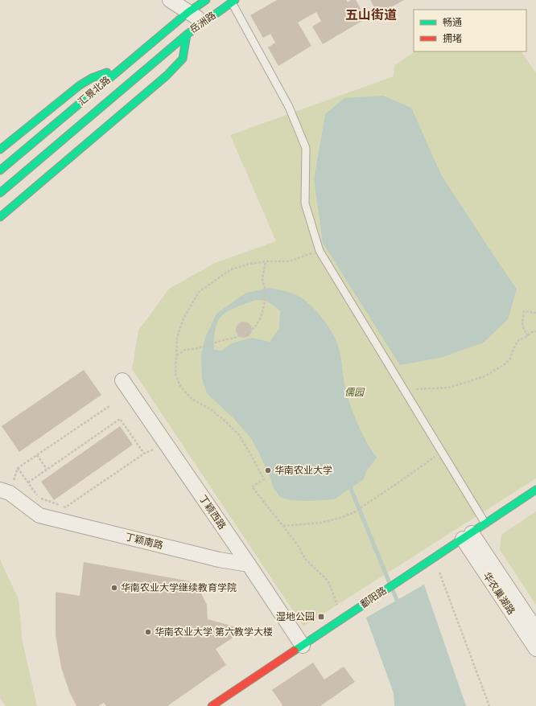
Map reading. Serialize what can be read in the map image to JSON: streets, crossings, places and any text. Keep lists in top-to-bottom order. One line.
{"streets":{"street":["岳洲路","汇景北路","丁颖西路","丁颖南路","华农巢湖路","鄱阳路"]},"crossings":[["岳洲路","汇景北路"],["丁颖西路","丁颖南路"],["丁颖西路","鄱阳路"],["华农巢湖路","鄱阳路"]],"districts":["五山街道"],"parks":["儒园"],"places":{"other":["华南农业大学","华南农业大学继续教育学院","华南农业大学 第六教学大楼"],"transit":["湿地公园"]},"legend":["畅通","拥堵"]}
